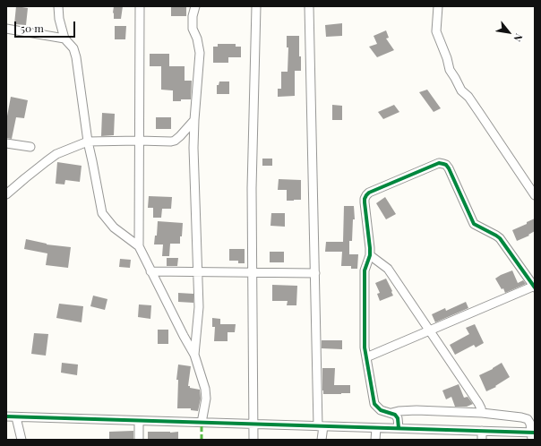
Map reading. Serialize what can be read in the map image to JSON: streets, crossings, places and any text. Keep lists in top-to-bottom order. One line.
{"scale_bar":"50 m","north":"bottom right"}
